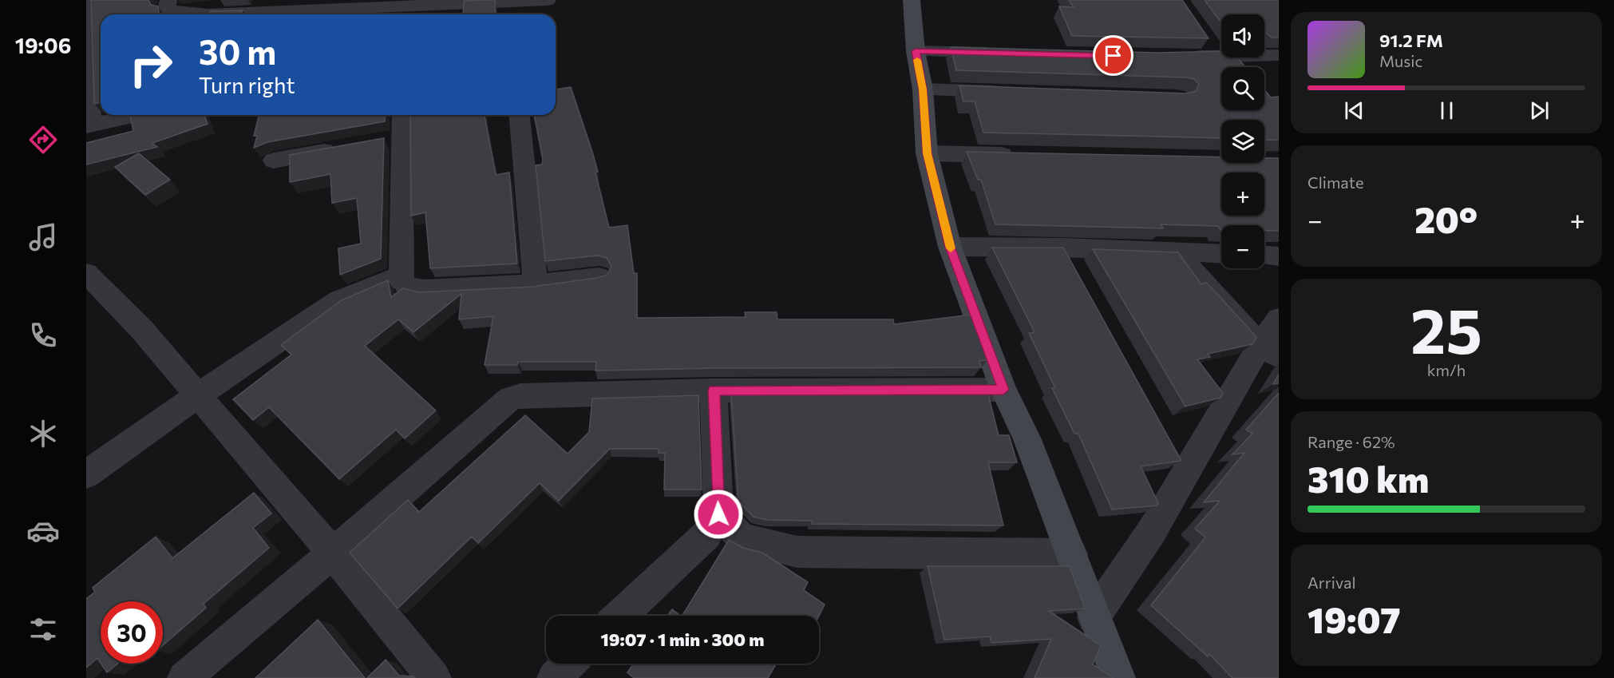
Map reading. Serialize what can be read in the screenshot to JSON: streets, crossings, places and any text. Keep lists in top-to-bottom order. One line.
{"page":{"tabs":"19:06","map_buttons":["+","−"],"turn":["30 m","Turn right"],"song":["91.2 FM","Music"],"tile":["Climate",["25","km/h"],["Range · 62%","310 km"],["Arrival","19:07"]],"heat":["−","20°","+"],"limit":"30","trip":"19:07 · 1 min · 300 m"}}
